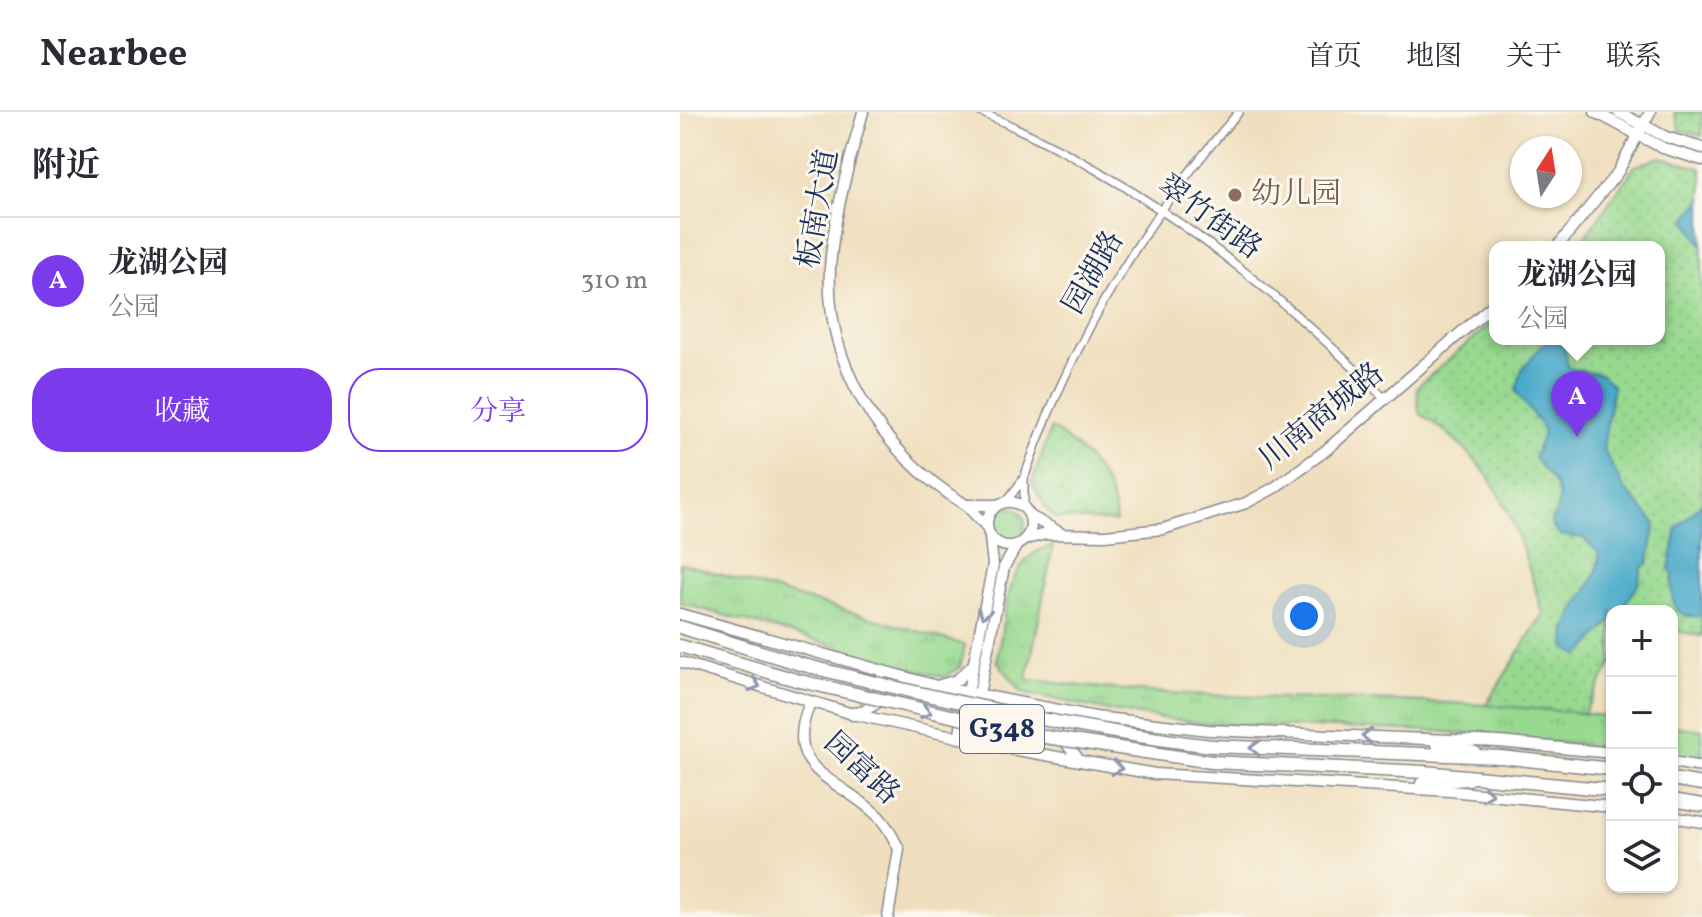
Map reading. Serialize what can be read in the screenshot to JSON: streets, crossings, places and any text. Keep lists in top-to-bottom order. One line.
{"streets":{"highway":["G348"],"street":["板南大道","翠竹街路","园湖路","川南商城路","园富路"]},"crossings":[["翠竹街路","园湖路"],["翠竹街路","川南商城路"]],"places":["幼儿园"],"north":"top","page":{"header":"Nearbee","nav":["首页","地图","关于","联系"],"heading":"附近","list":[{"mark":"A","name":"龙湖公园","note":"公园","value":"310 m"}],"popup":["龙湖公园","公园"],"buttons":["收藏","分享"],"pins":"A","map_buttons":["+","−"]}}
